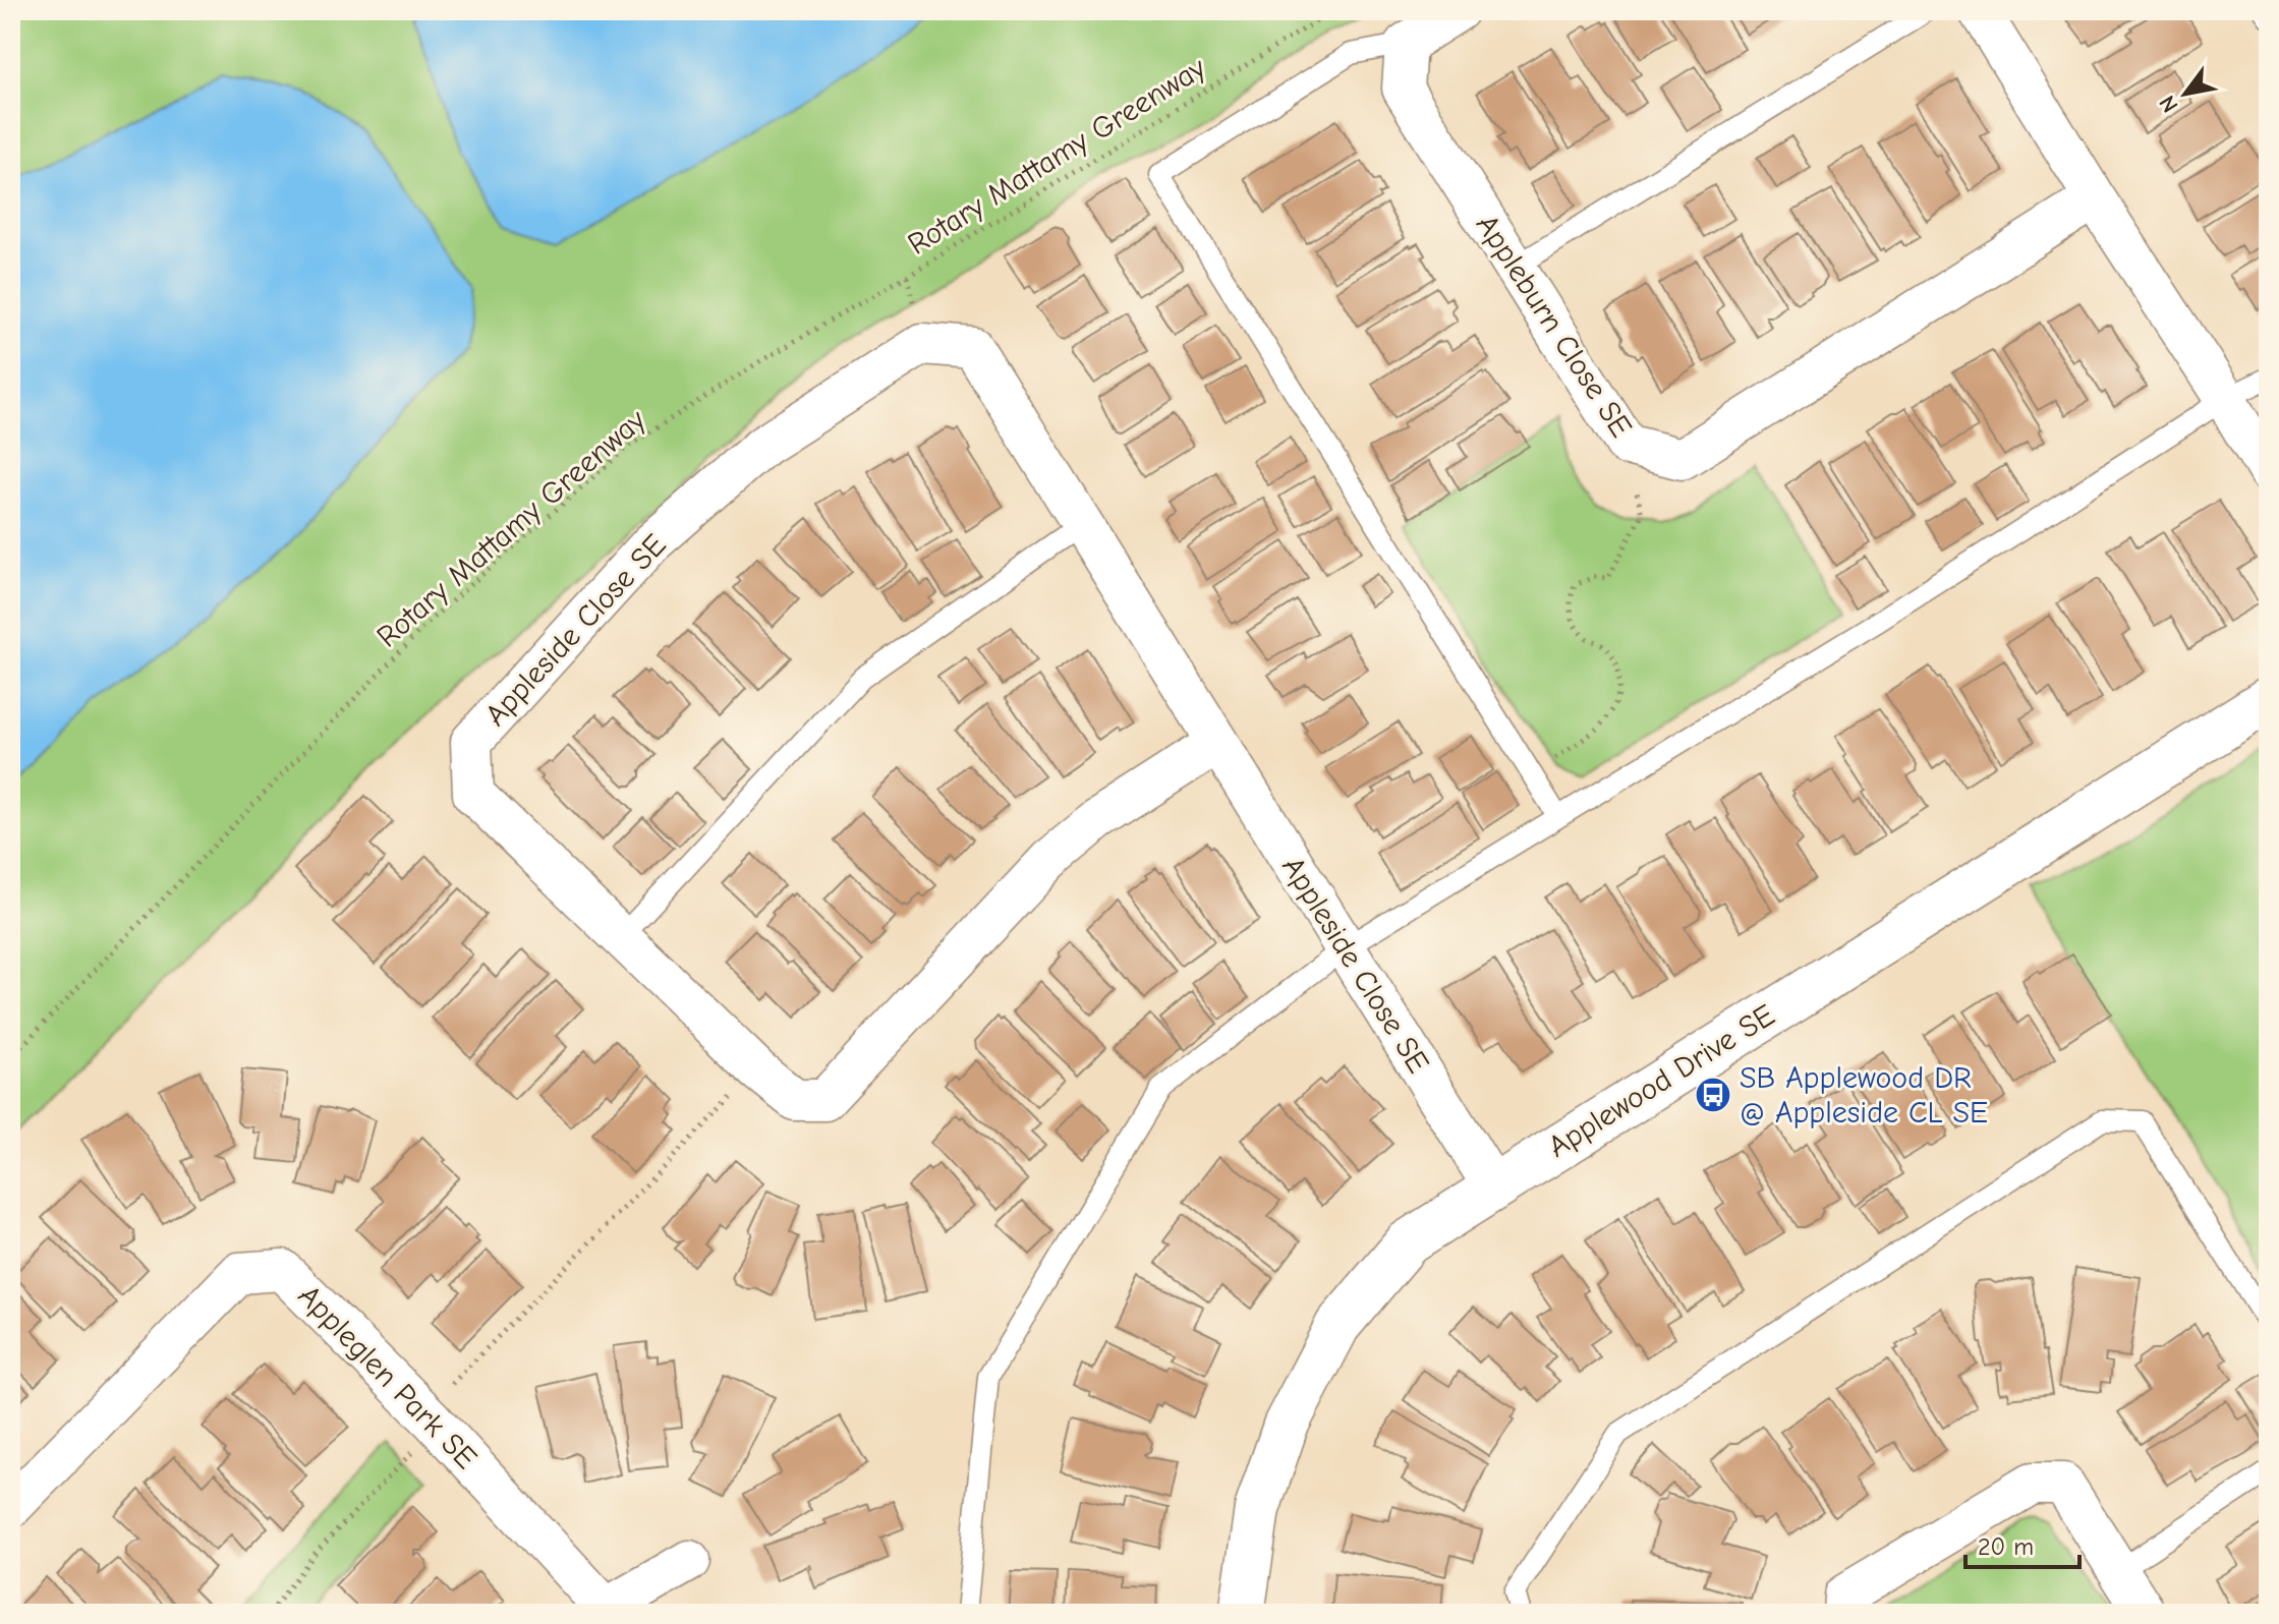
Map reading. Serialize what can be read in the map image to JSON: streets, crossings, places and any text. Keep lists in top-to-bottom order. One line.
{"streets":{"street":["Appleburn Close SE","Appleside Close SE","Applewood Drive SE","Appleglen Park SE"],"path":["Rotary Mattamy Greenway"]},"crossings":[["Appleside Close SE","Applewood Drive SE"]],"places":{"bus stop":["SB Applewood DR @ Appleside CL SE"]},"scale_bar":"20 m","north":"bottom left"}
